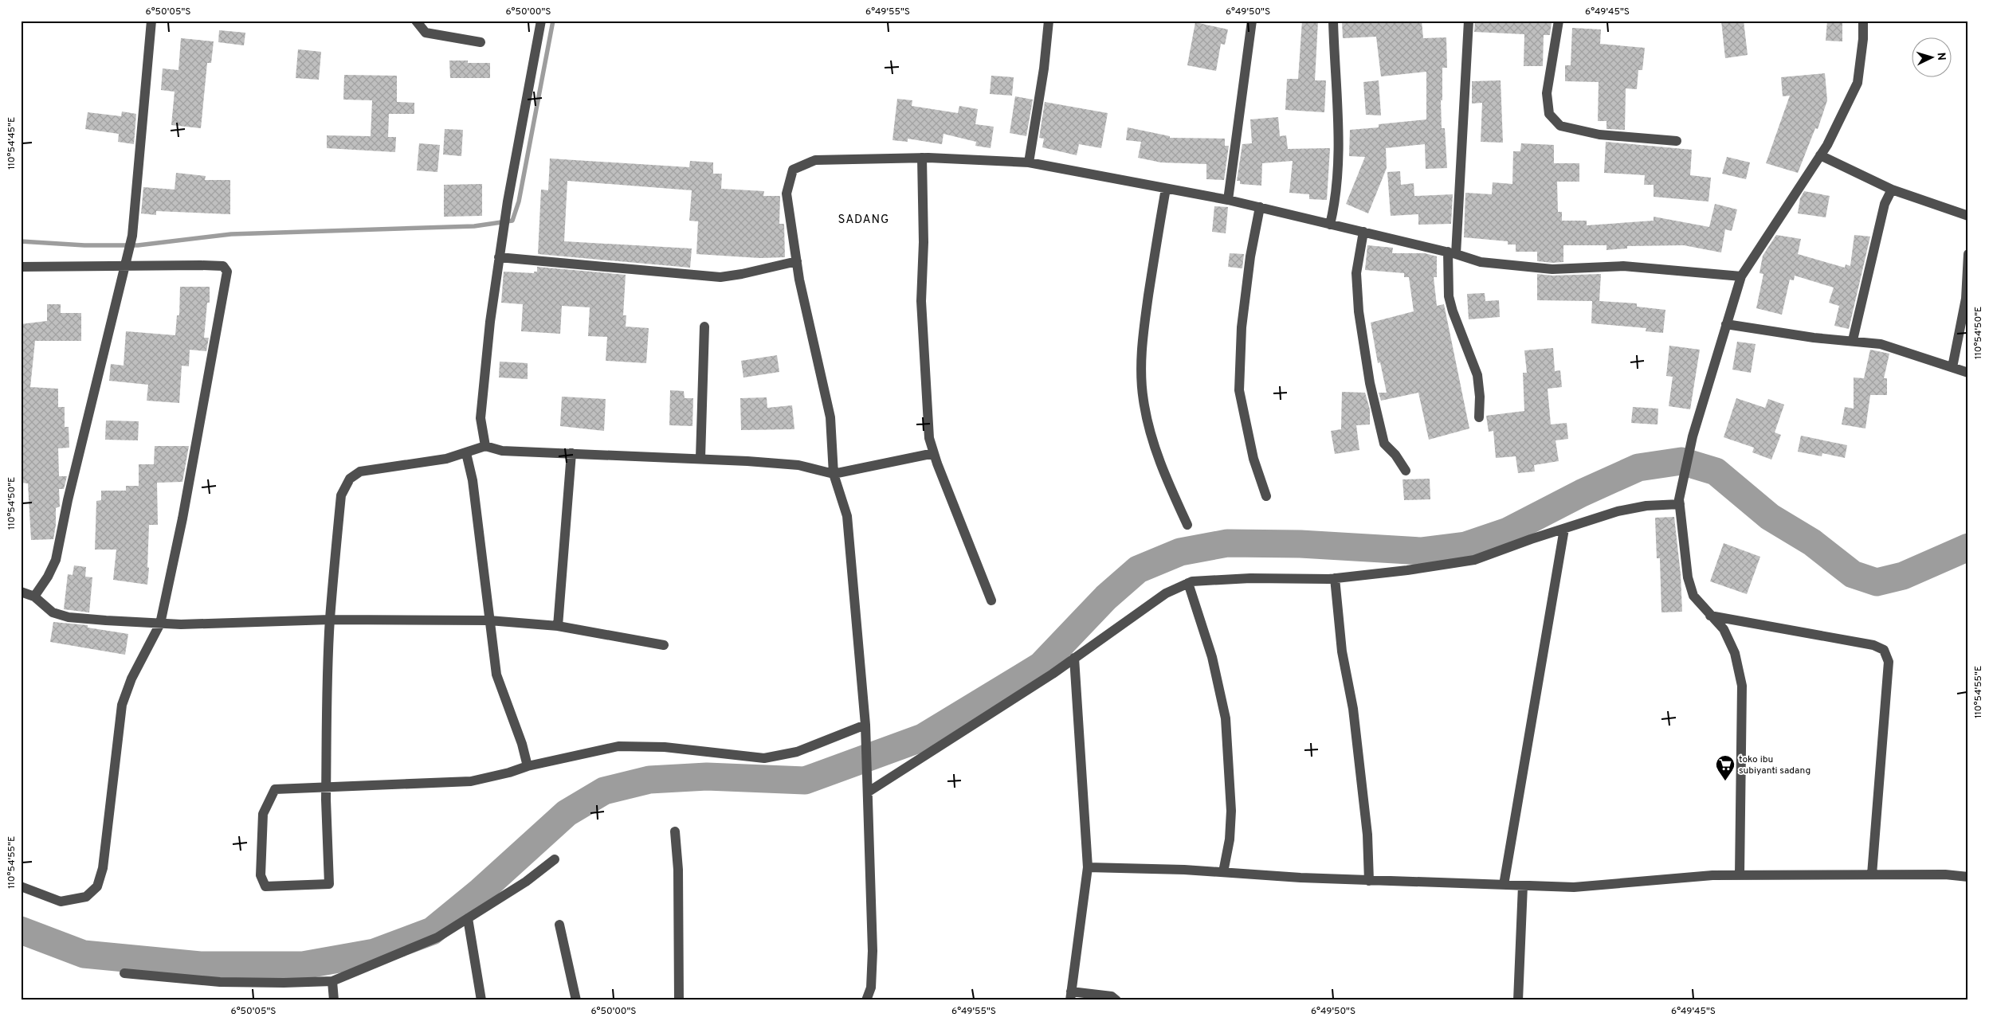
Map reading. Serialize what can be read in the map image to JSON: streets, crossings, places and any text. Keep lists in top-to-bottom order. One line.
{"districts":["SADANG"],"places":{"supermarket":["toko ibu subiyanti sadang"]},"north":"right","coordinates":["6°50'05\"S","6°50'00\"S","6°49'55\"S","6°49'50\"S","6°49'45\"S","110°54'45\"E","110°54'50\"E","110°54'55\"E"]}
